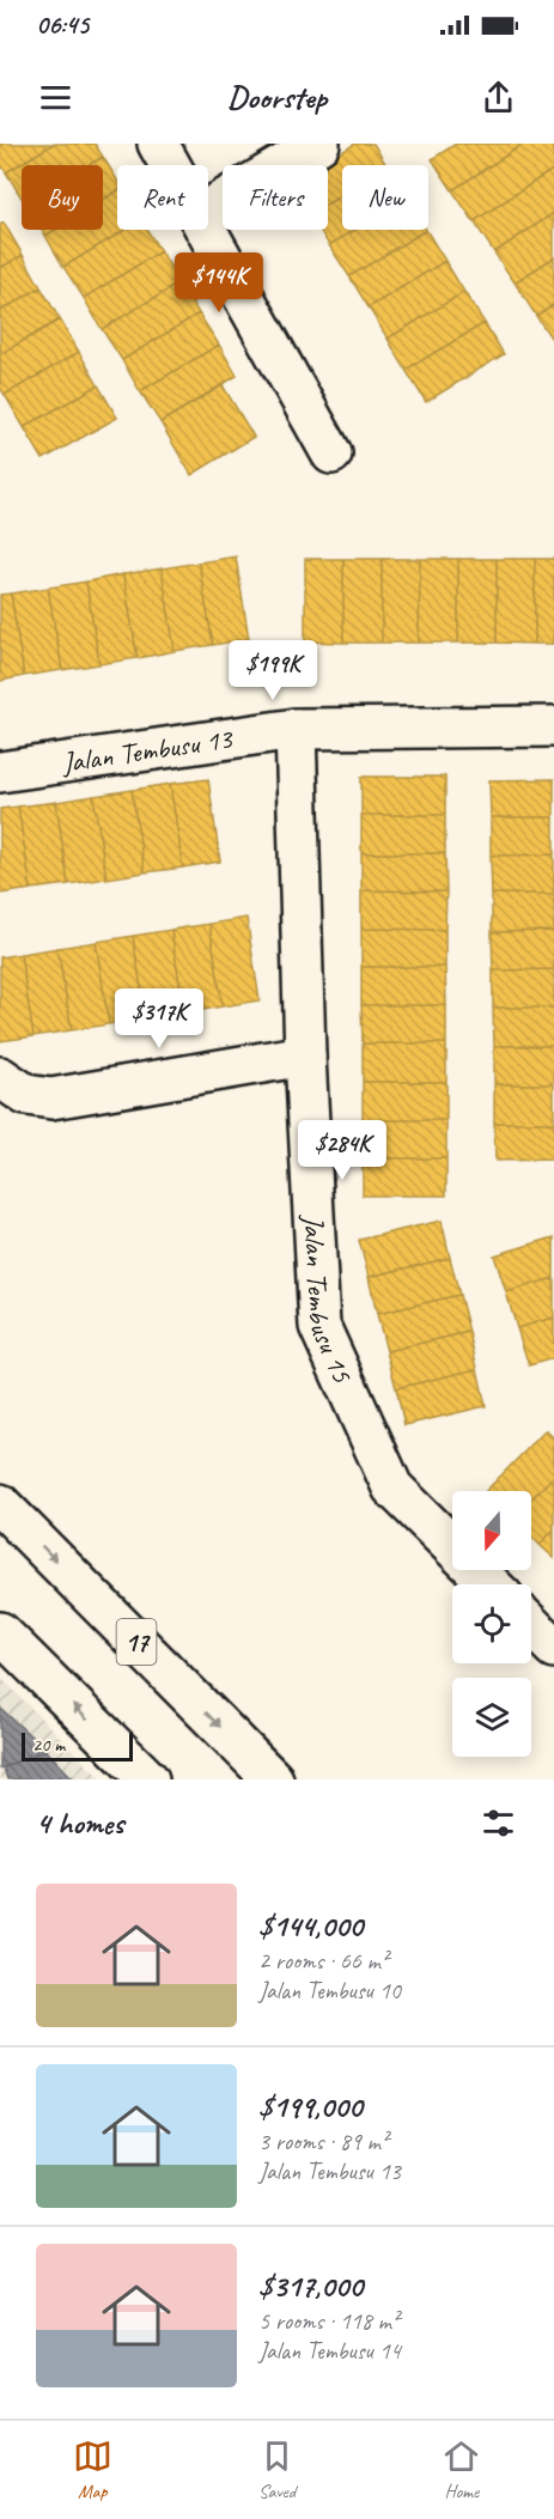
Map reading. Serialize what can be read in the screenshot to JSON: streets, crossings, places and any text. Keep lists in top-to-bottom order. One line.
{"streets":{"main road":["Jalan Tembusu 13","Jalan Tembusu 15","17"]},"crossings":[["Jalan Tembusu 13","Jalan Tembusu 15"]],"scale_bar":"20 m","north":"bottom","page":{"status":"06:45","header":"Doorstep","chip":["Buy","Rent","Filters","New"],"price":["$144K","$199K","$317K","$284K"],"scale":"20 m","heading":"4 homes","list":[{"name":"$144,000","note":"2 rooms · 66 m² · Jalan Tembusu 10"},{"name":"$199,000","note":"3 rooms · 89 m² · Jalan Tembusu 13"},{"name":"$317,000","note":"5 rooms · 118 m² · Jalan Tembusu 14"}],"tabs":["Map","Saved","Home"]}}
